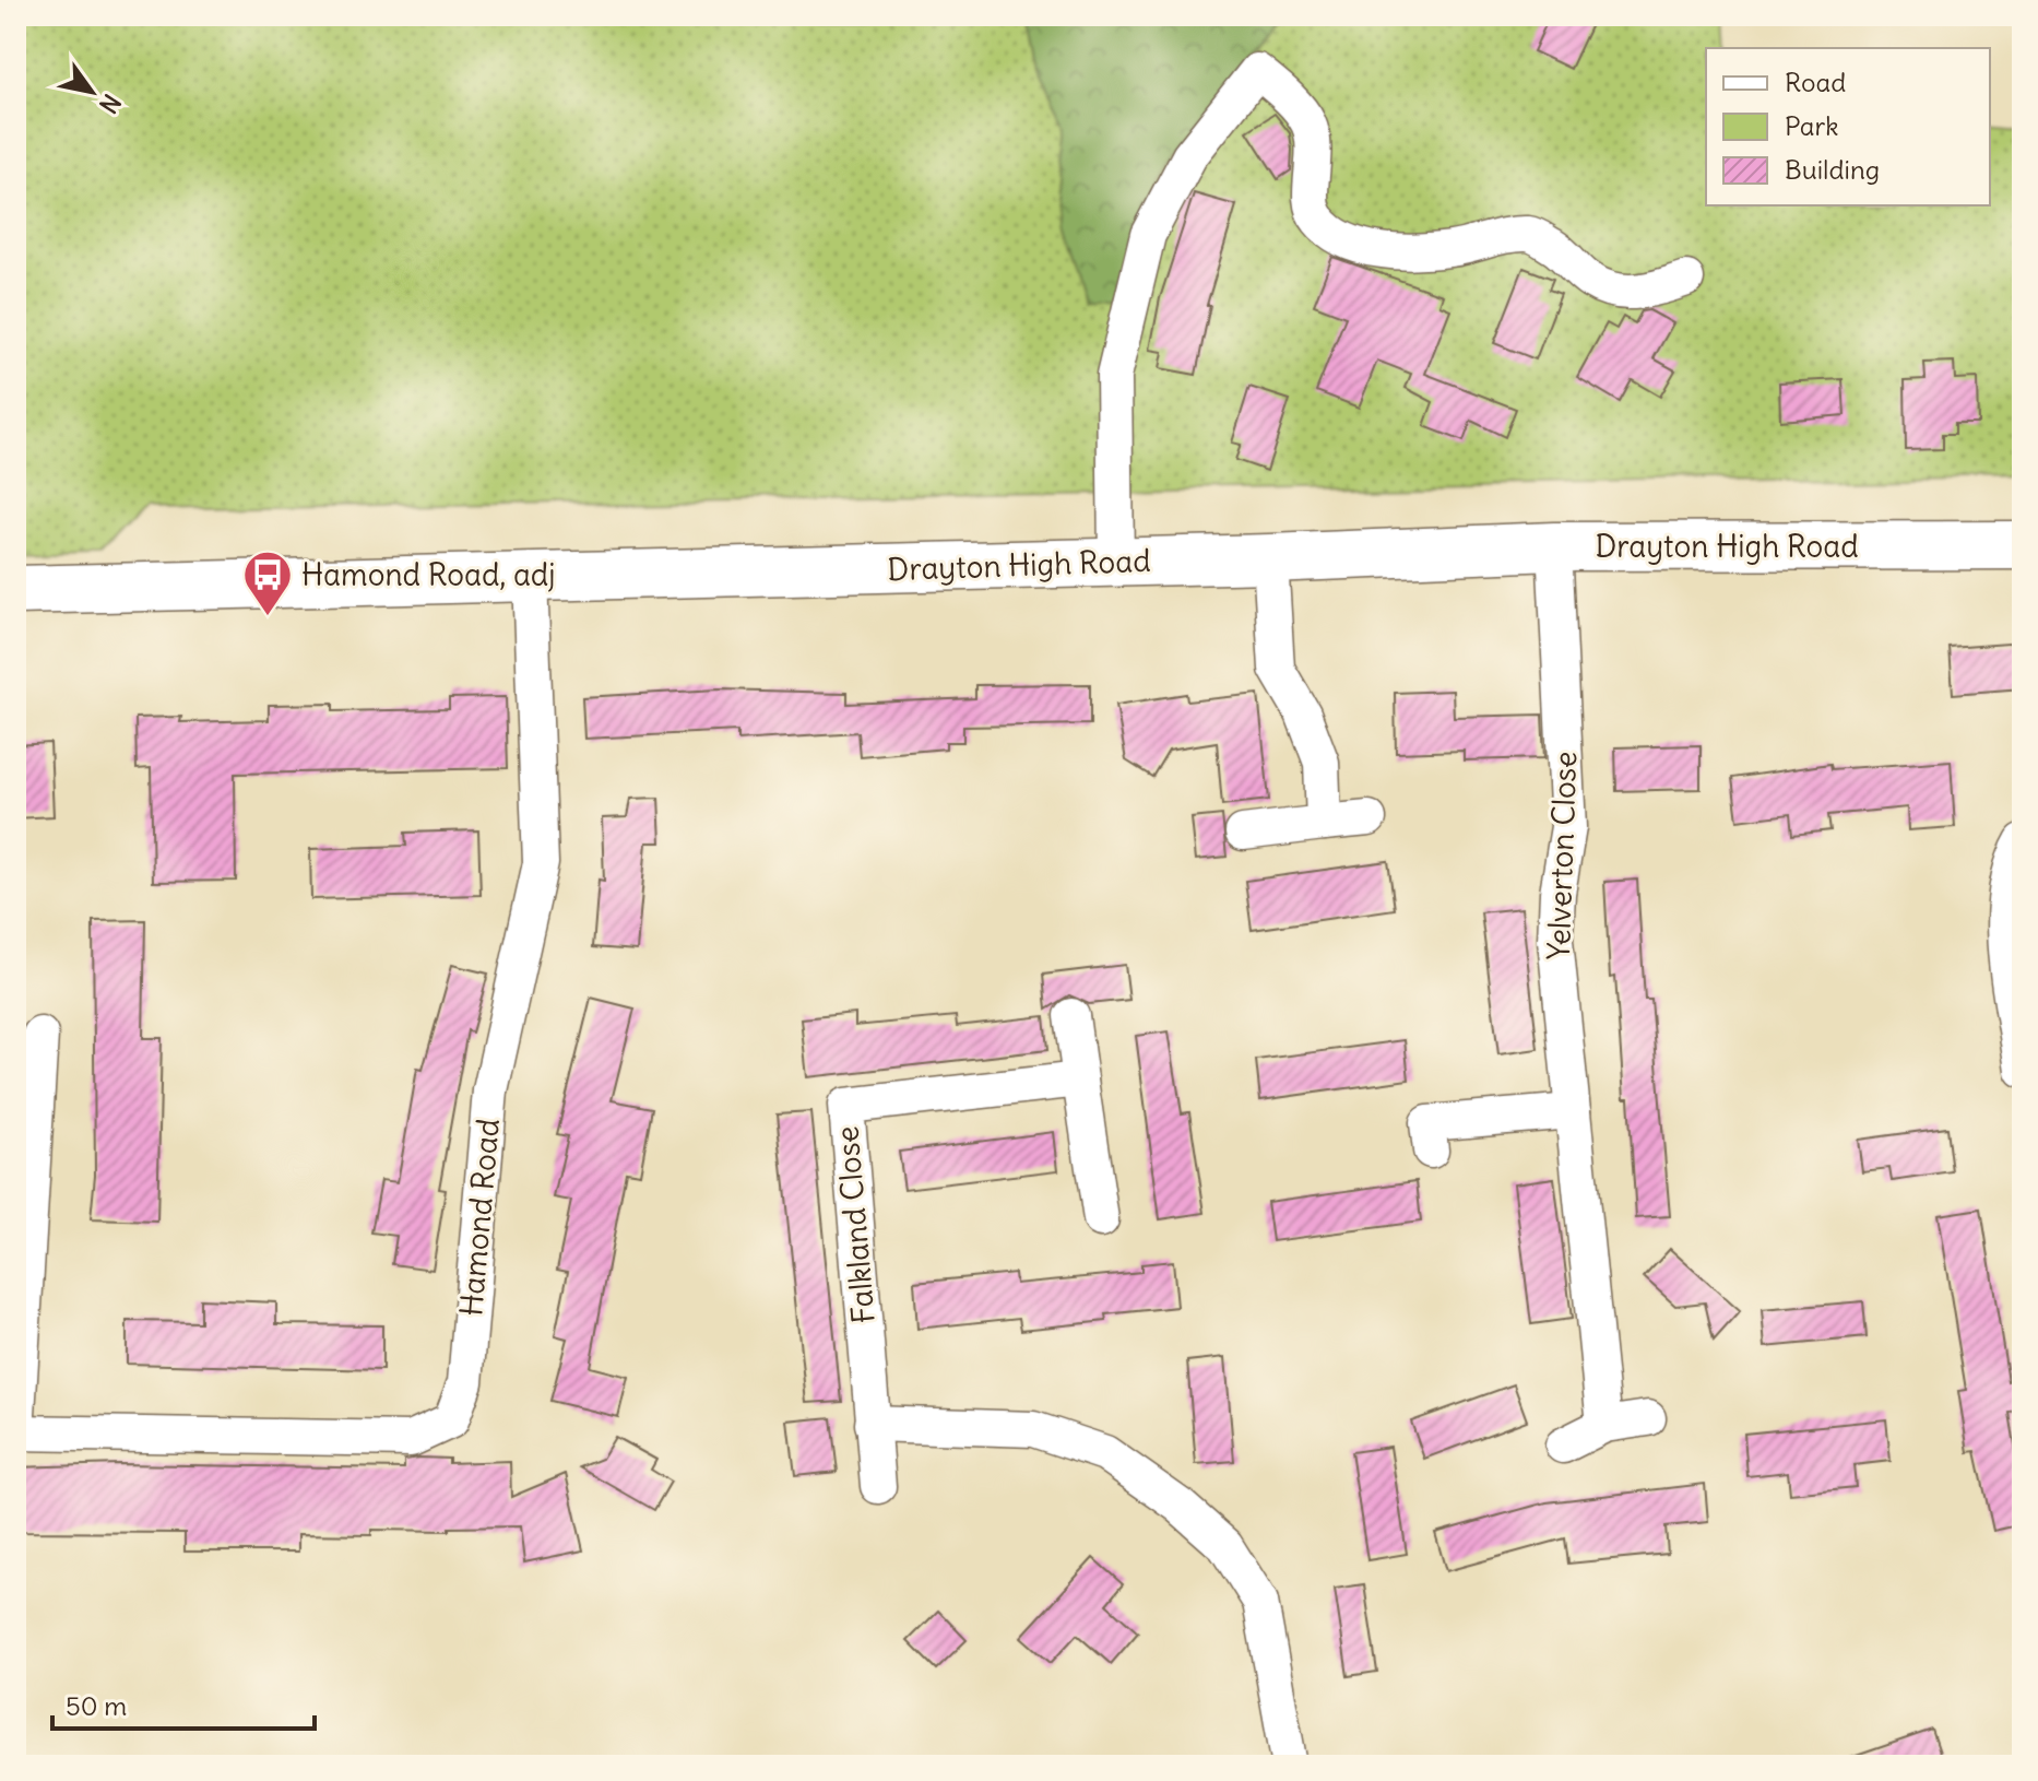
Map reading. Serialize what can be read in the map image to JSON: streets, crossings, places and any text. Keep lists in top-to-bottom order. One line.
{"streets":{"main road":["Drayton High Road"],"street":["Yelverton Close","Hamond Road","Falkland Close"]},"crossings":[["Drayton High Road","Yelverton Close"],["Drayton High Road","Hamond Road"]],"places":{"bus stop":["Hamond Road, adj"]},"legend":["Road","Park","Building"],"scale_bar":"50 m","north":"bottom right"}
